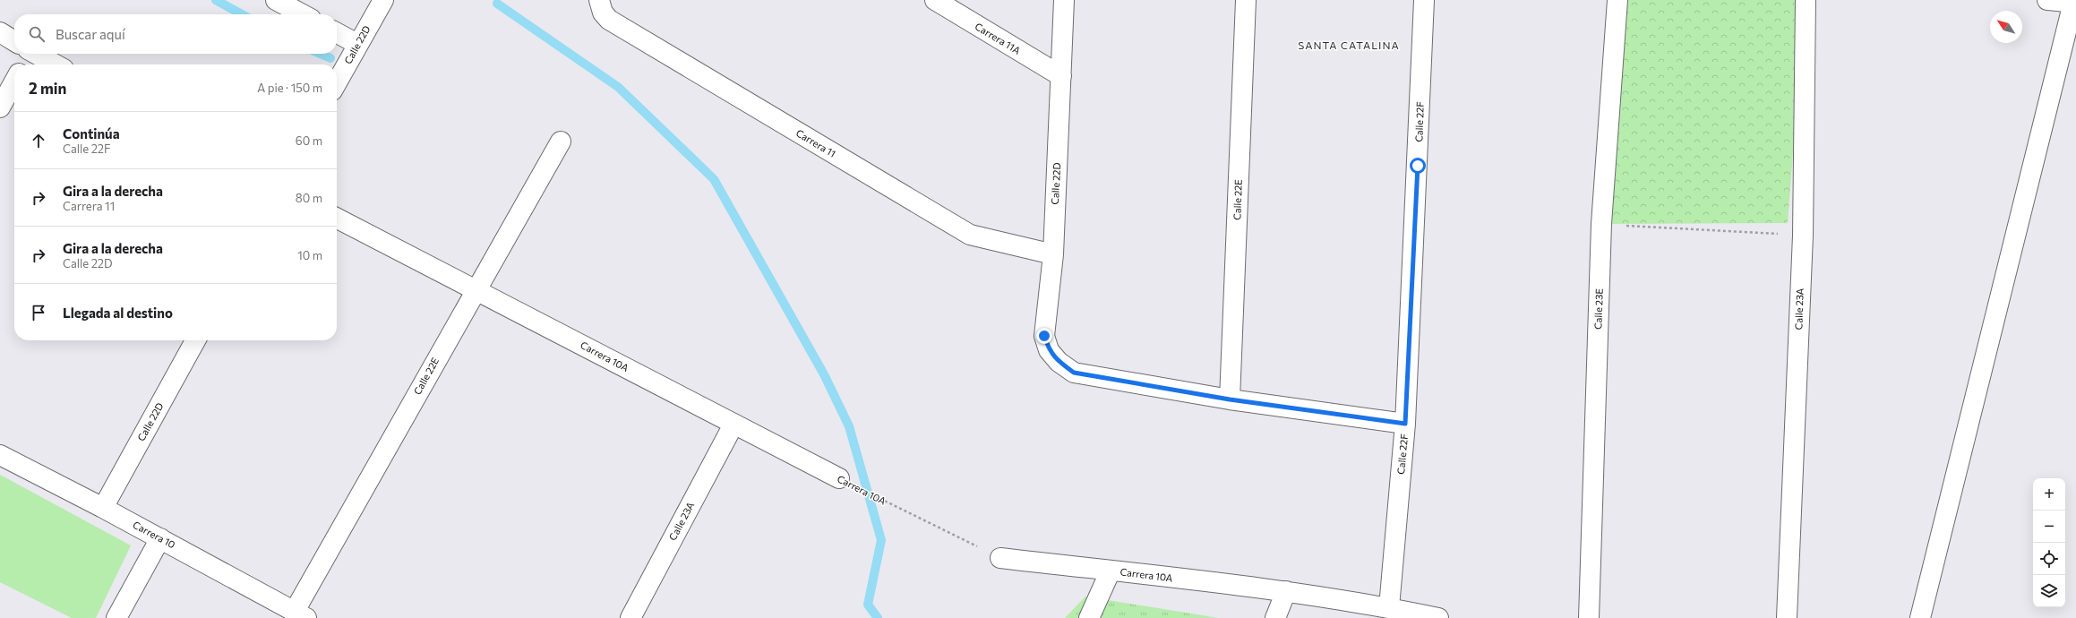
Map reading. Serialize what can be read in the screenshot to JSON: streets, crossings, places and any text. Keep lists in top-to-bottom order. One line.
{"streets":{"street":["Carrera 11A","Calle 22D","Calle 22F","Carrera 11","Calle 22E","Calle 23E","Calle 23A","Carrera 10A","Carrera 10"]},"crossings":[["Carrera 11A","Calle 22D"],["Calle 22D","Carrera 11"],["Calle 22D","Calle 22E"],["Calle 22D","Carrera 10"],["Calle 22F","Carrera 10A"],["Calle 22E","Carrera 10A"],["Calle 22E","Carrera 10"],["Calle 23A","Carrera 10A"]],"districts":["SANTA CATALINA"],"north":"top left","page":{"search":"Buscar aquí","heading":["2 min","A pie · 150 m"],"list":[["Continúa","Calle 22F","60 m"],["Gira a la derecha","Carrera 11","80 m"],["Gira a la derecha","Calle 22D","10 m"],"Llegada al destino"],"map_buttons":["+","−"]}}
